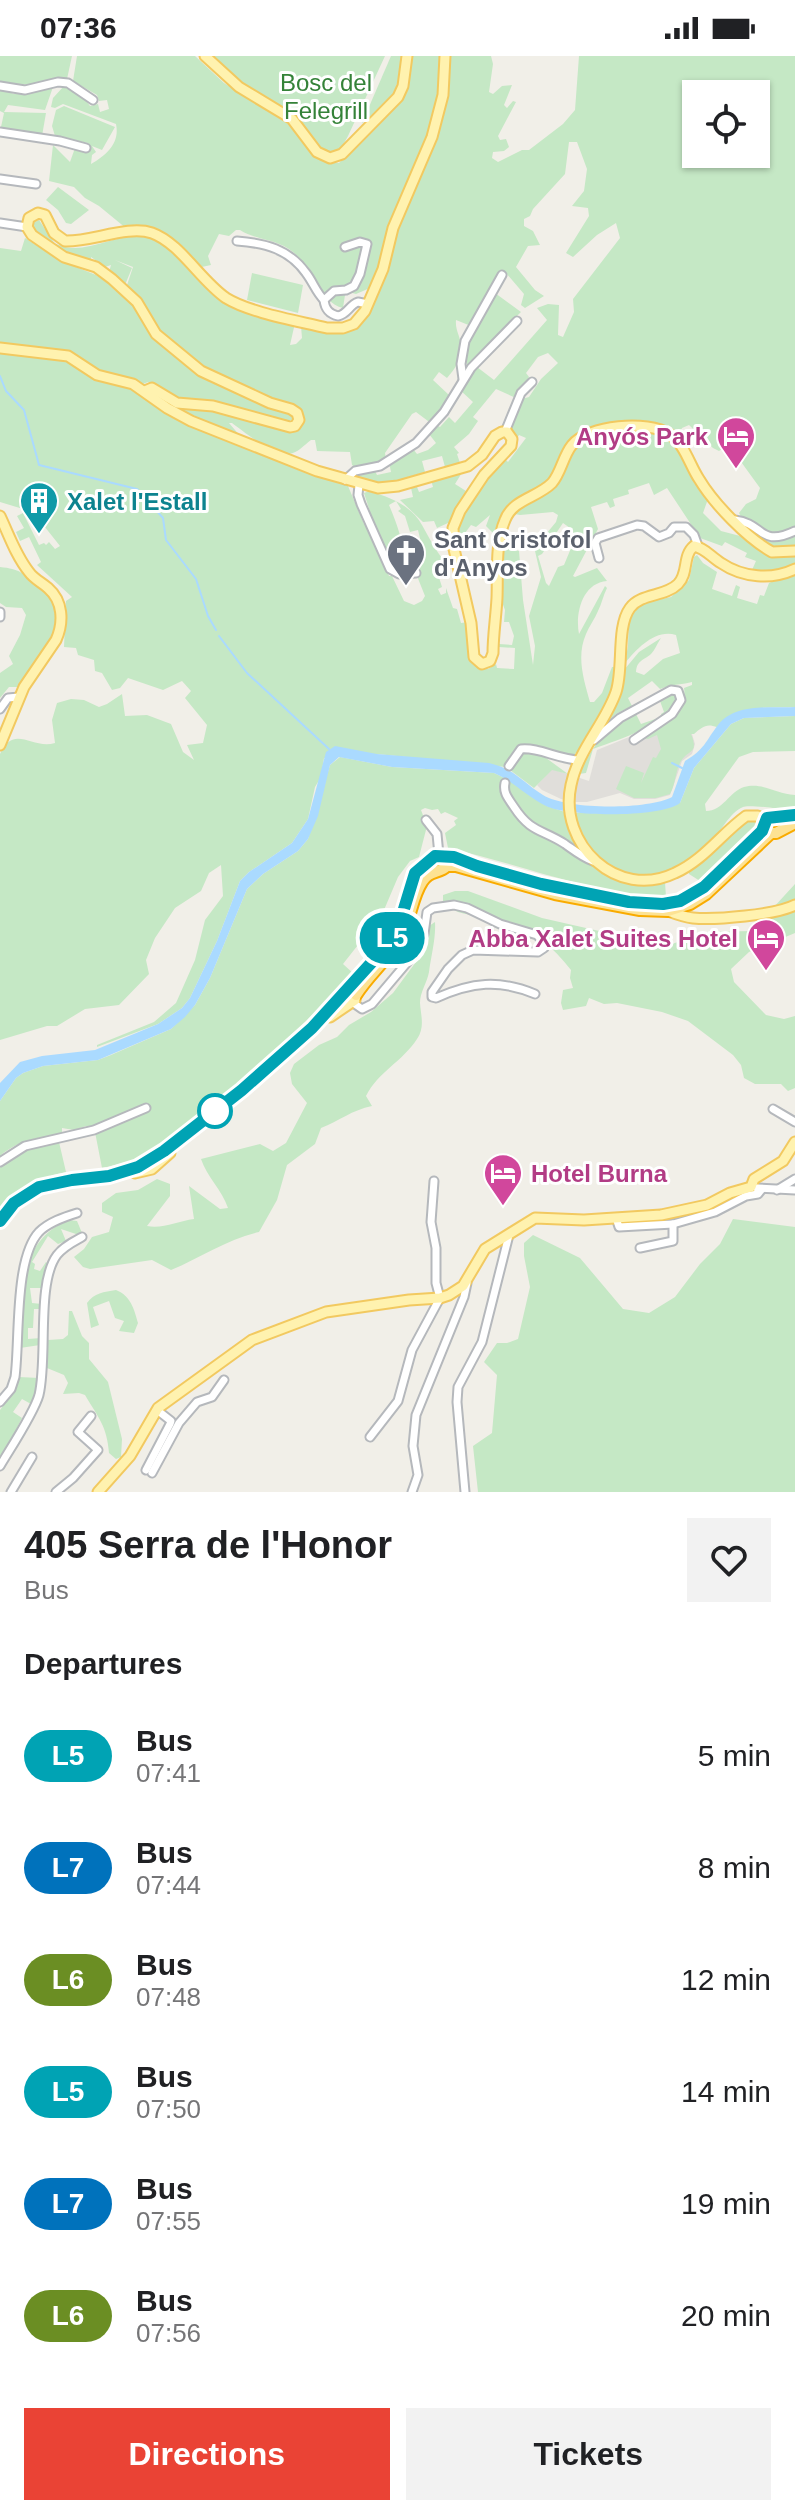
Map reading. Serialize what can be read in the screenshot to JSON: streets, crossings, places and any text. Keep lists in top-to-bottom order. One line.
{"parks":["Bosc del Felegrill"],"places":{"hotel":["Anyós Park","Abba Xalet Suites Hotel","Hotel Burna"],"building":["Xalet l'Estall"],"church":["Sant Cristofol d'Anyos"]},"lines":["bus line L5"],"page":{"status":"07:36","on_map":"L5","heading":[["405 Serra de l'Honor","Bus"],"Departures"],"list":[{"mark":"L5","name":"Bus","note":"07:41","value":"5 min"},{"mark":"L7","name":"Bus","note":"07:44","value":"8 min"},{"mark":"L6","name":"Bus","note":"07:48","value":"12 min"},{"mark":"L5","name":"Bus","note":"07:50","value":"14 min"},{"mark":"L7","name":"Bus","note":"07:55","value":"19 min"},{"mark":"L6","name":"Bus","note":"07:56","value":"20 min"}],"buttons":["Directions","Tickets"]}}
